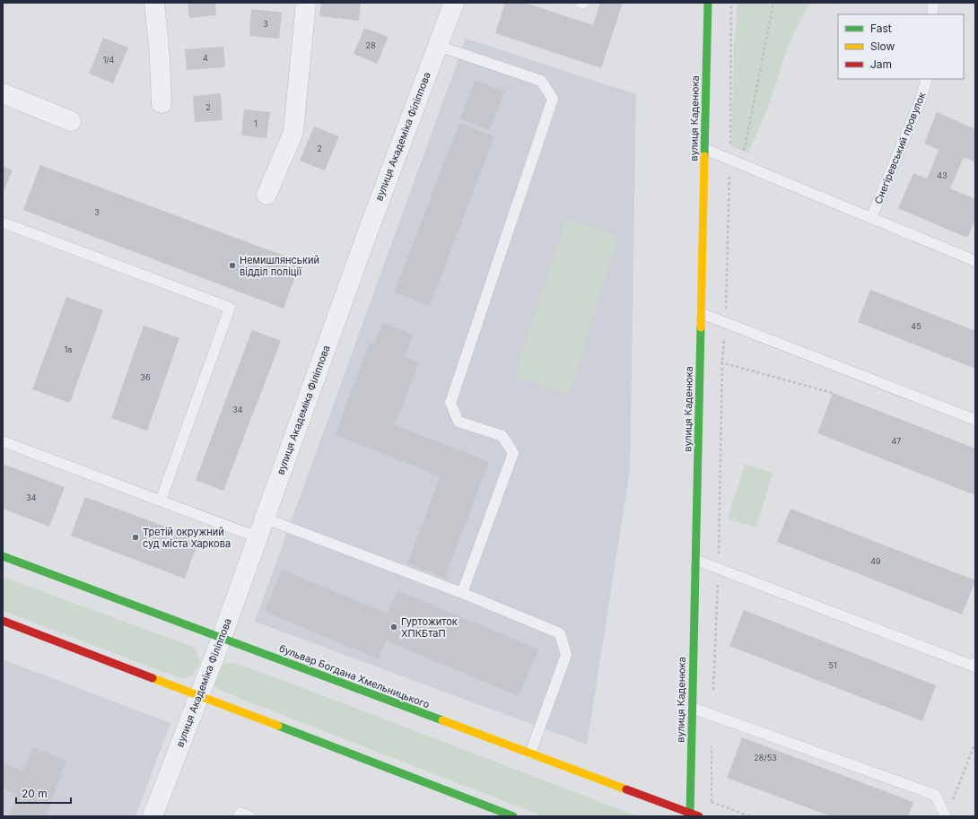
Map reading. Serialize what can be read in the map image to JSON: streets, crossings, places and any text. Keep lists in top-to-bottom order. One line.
{"streets":{"main road":["вулиця Каденюка","бульвар Богдана Хмельницького"],"street":["вулиця Академіка Філіппова"],"lane":["Снегіревський провулок"]},"crossings":[["вулиця Каденюка","бульвар Богдана Хмельницького"],["вулиця Академіка Філіппова","бульвар Богдана Хмельницького"]],"places":["Немишлянський відділ поліції","Третій окружний суд міста Харкова","Гуртожиток ХПКБтаП"],"house_numbers":["3","28","4","1/4","2","1","2","43","3","45","1а","36","34","47","34","49","51","28/53"],"legend":["Fast","Slow","Jam"],"scale_bar":"20 m"}
